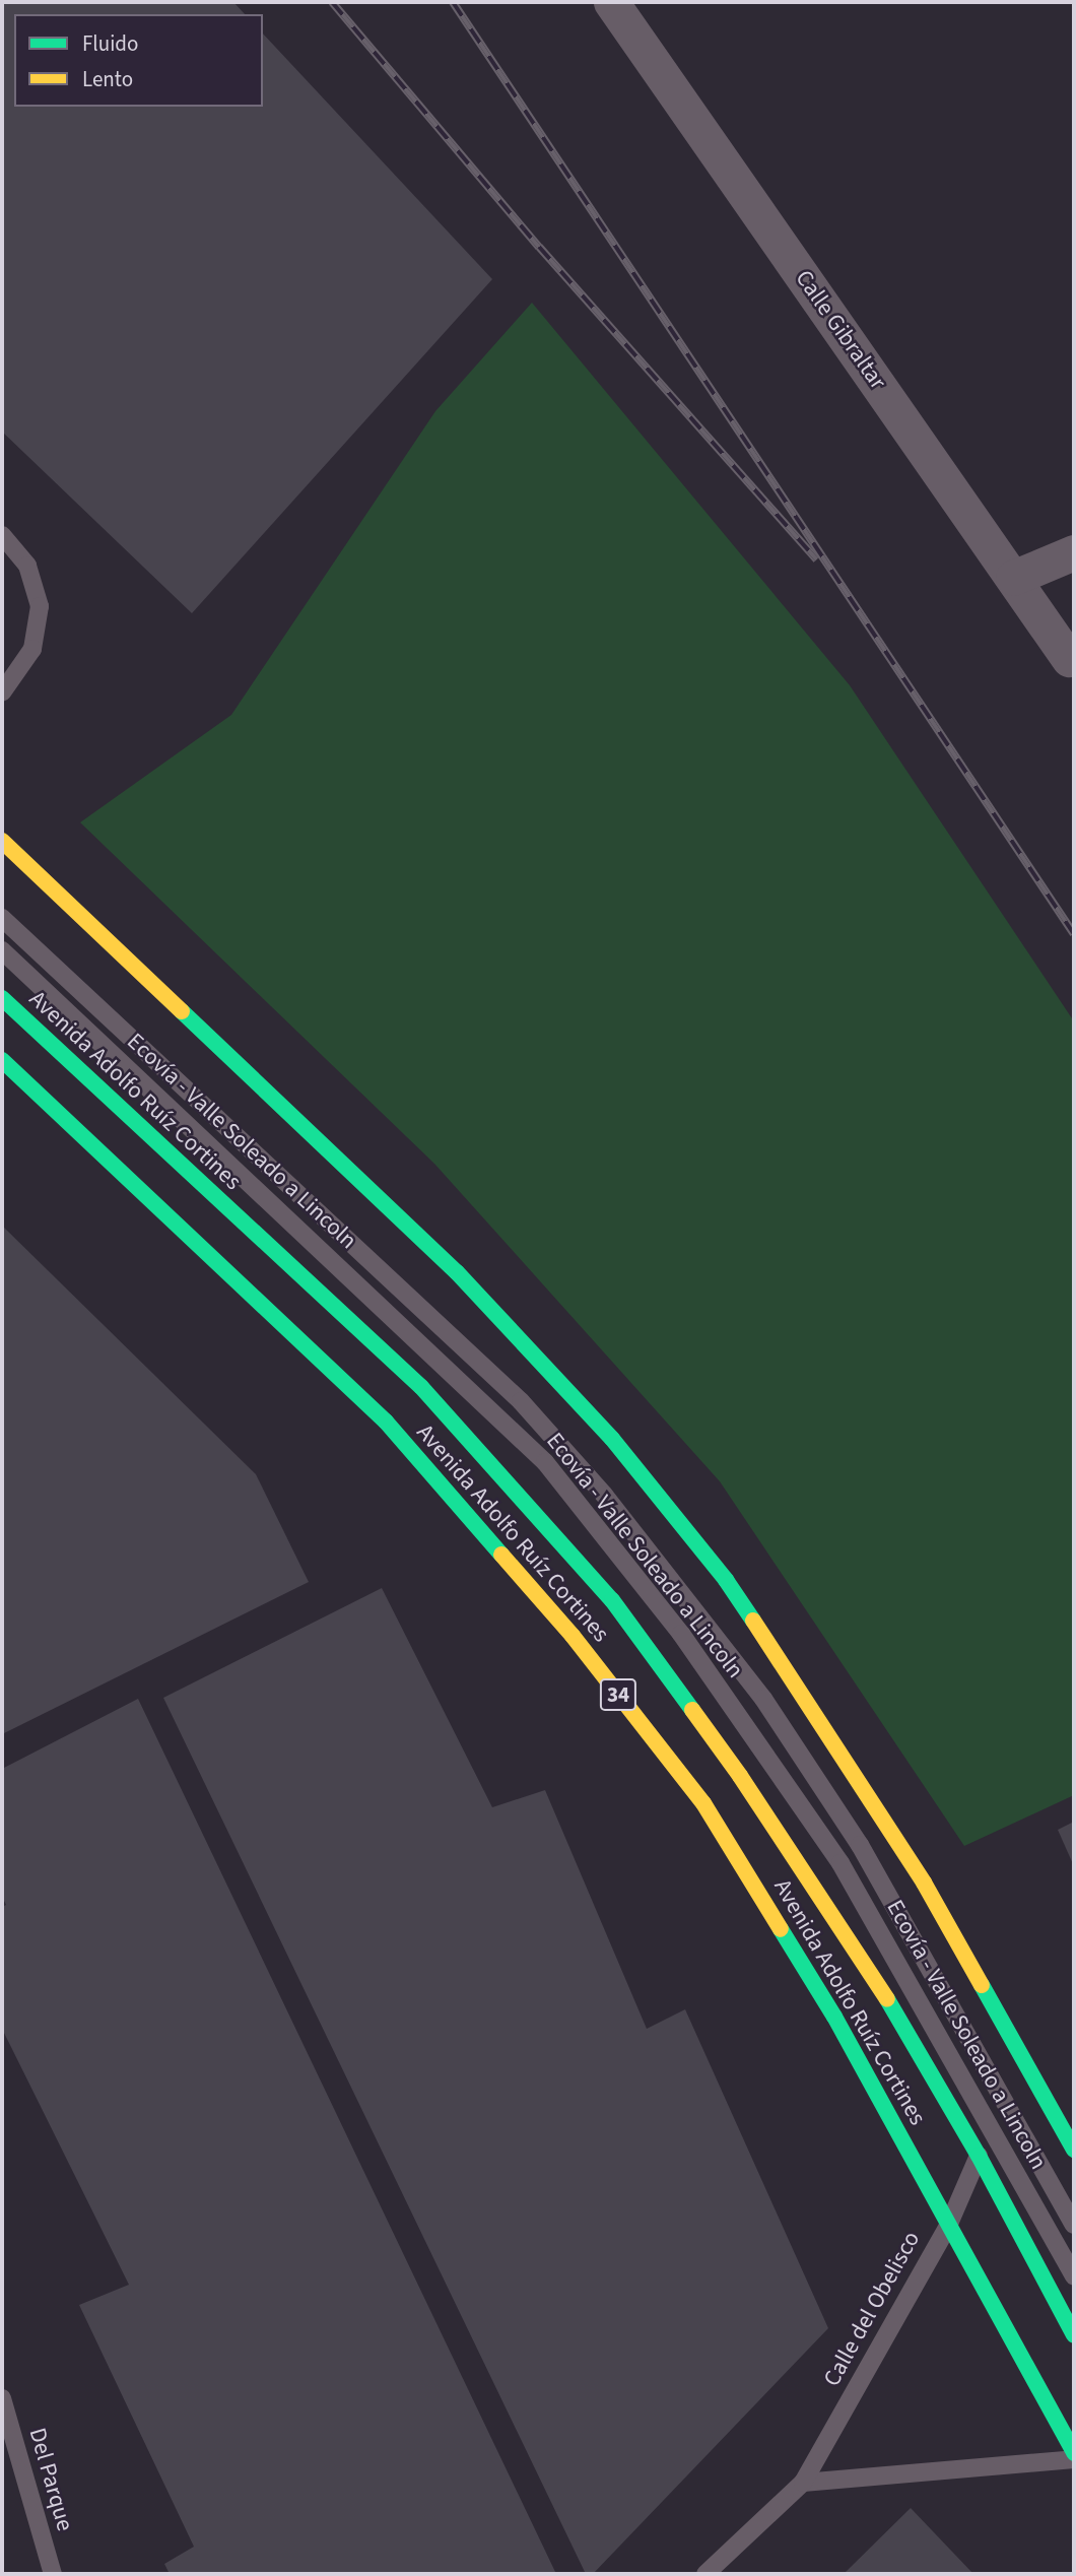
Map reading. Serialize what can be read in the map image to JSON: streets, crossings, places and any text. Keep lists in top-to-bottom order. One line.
{"streets":{"main road":["Avenida Adolfo Ruíz Cortines","34"],"street":["Calle Gibraltar"],"lane":["Ecovía - Valle Soleado a Lincoln","Calle del Obelisco","Del Parque"]},"crossings":[["Avenida Adolfo Ruíz Cortines","Calle del Obelisco"]],"legend":["Fluido","Lento"]}
